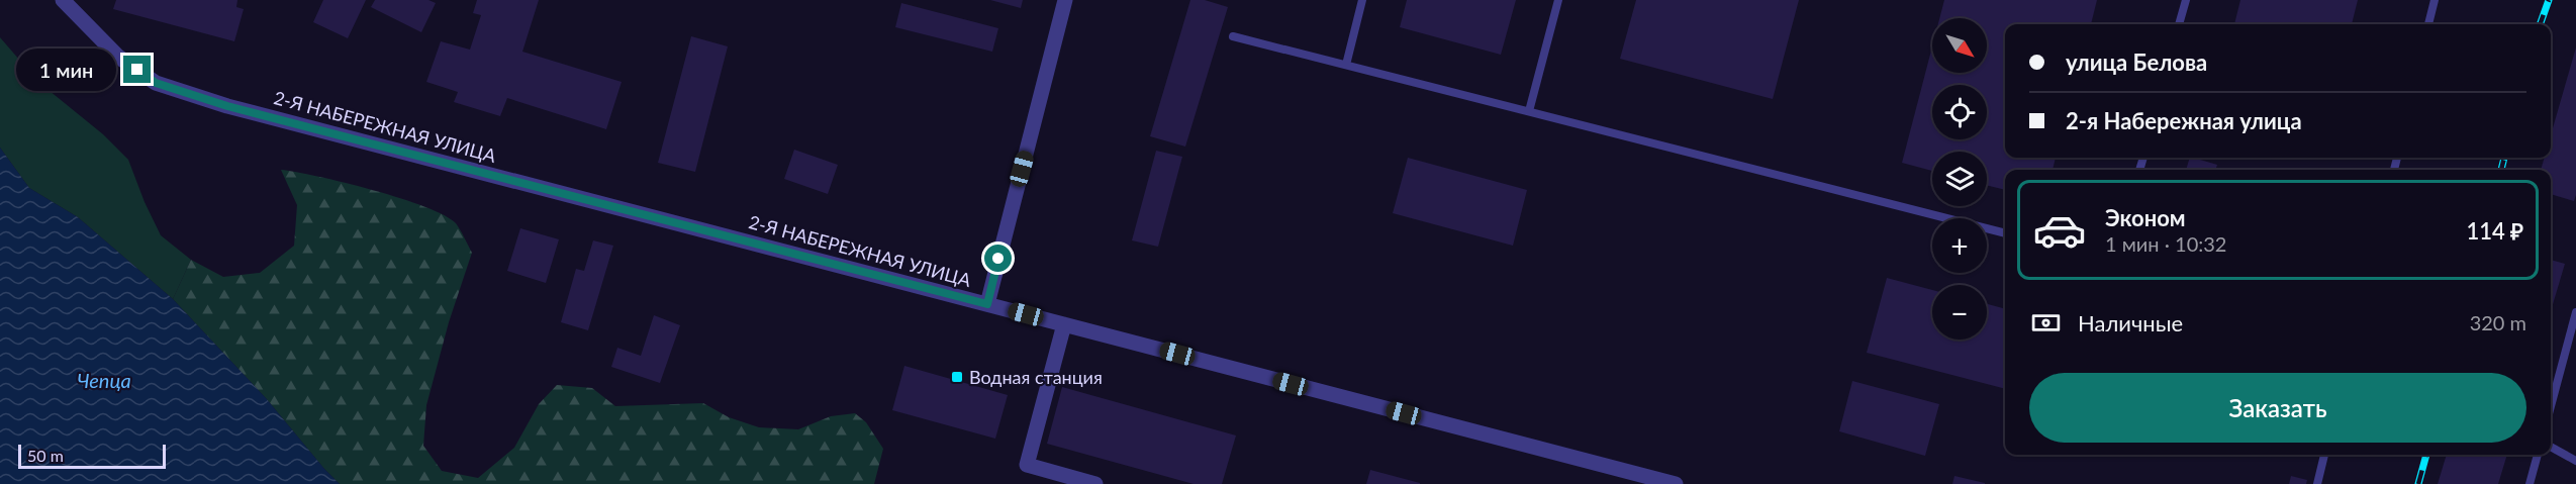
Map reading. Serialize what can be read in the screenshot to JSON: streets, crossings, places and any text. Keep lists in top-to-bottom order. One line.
{"streets":{"street":["2-Я НАБЕРЕЖНАЯ УЛИЦА"]},"water":["Чепца"],"places":{"transit":["Водная станция"]},"scale_bar":"50 m","north":"bottom right","page":{"map_buttons":["+","−"],"banner":["улица Белова","2-я Набережная улица"],"bubble":"1 мин","list":[{"name":"Эконом","note":"1 мин · 10:32","value":"114 ₽"}],"pay":["Наличные","320 m"],"buttons":"Заказать","scale":"50 m"}}
